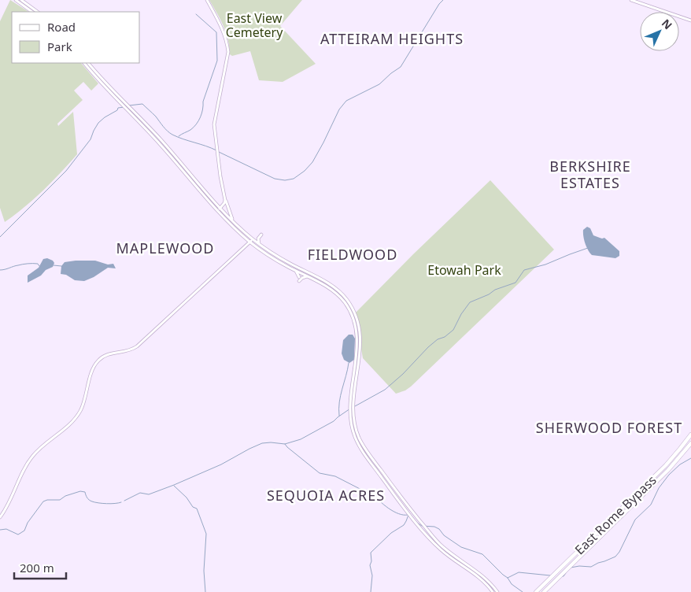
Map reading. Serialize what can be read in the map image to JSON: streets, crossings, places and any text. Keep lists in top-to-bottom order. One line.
{"streets":{"highway":["East Rome Bypass"]},"districts":["ATTEIRAM HEIGHTS","BERKSHIRE ESTATES","MAPLEWOOD","FIELDWOOD","SHERWOOD FOREST","SEQUOIA ACRES"],"parks":["East View Cemetery","Etowah Park"],"legend":["Road","Park"],"scale_bar":"200 m","north":"top right"}
